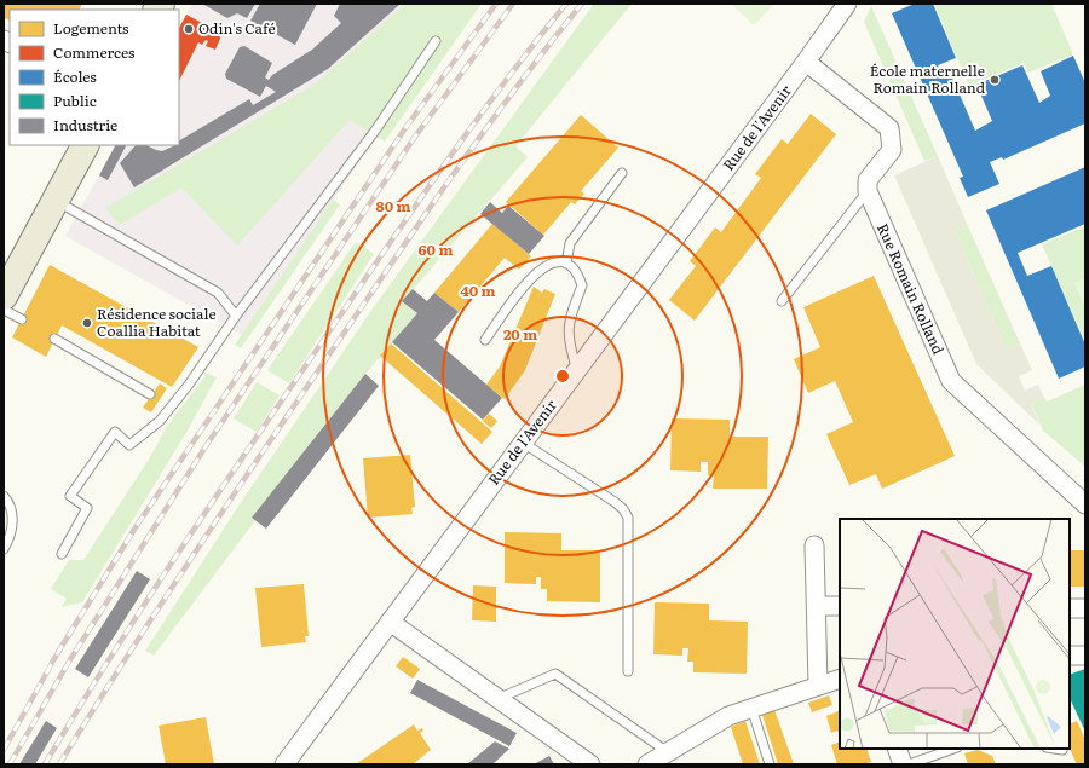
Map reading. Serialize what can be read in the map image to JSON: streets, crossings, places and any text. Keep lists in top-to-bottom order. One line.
{"streets":{"street":["Rue de l'Avenir","Rue Romain Rolland"]},"places":["Odin's Café","École maternelle Romain Rolland","Résidence sociale Coallia Habitat"],"legend":["Logements","Commerces","Écoles","Public","Industrie"],"rings":["80 m","60 m","40 m","20 m"]}
